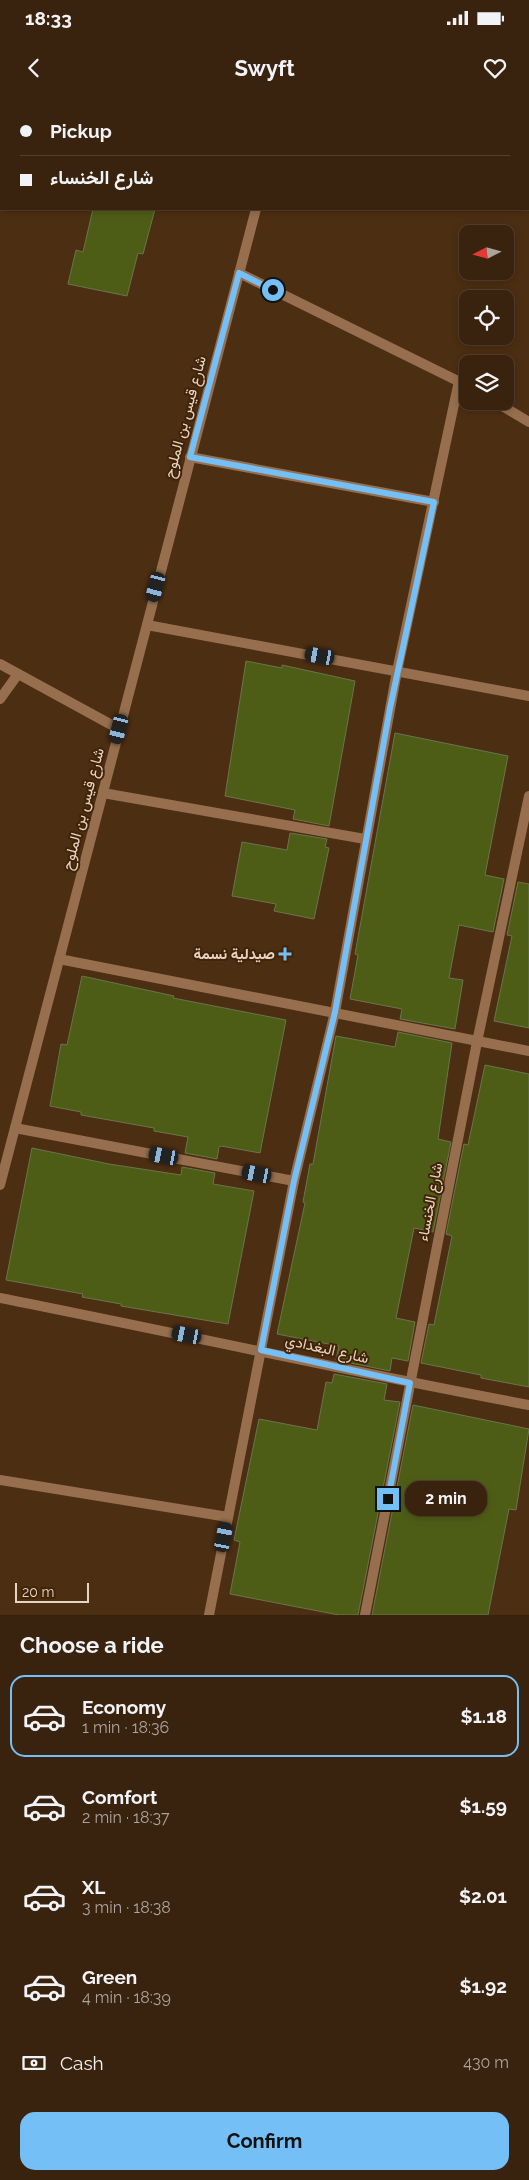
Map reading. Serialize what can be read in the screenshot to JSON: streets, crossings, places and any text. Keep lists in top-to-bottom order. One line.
{"streets":{"street":["شارع قيس بن الملوح","شارع الخنساء","شارع البغدادي"]},"crossings":[["شارع الخنساء","شارع البغدادي"]],"places":{"health":["صيدلية نسمة"]},"scale_bar":"20 m","north":"left","page":{"status":"18:33","header":"Swyft","banner":["Pickup","شارع الخنساء"],"bubble":"2 min","scale":"20 m","heading":"Choose a ride","list":[{"name":"Economy","note":"1 min · 18:36","value":"$1.18"},{"name":"Comfort","note":"2 min · 18:37","value":"$1.59"},{"name":"XL","note":"3 min · 18:38","value":"$2.01"},{"name":"Green","note":"4 min · 18:39","value":"$1.92"}],"pay":["Cash","430 m"],"buttons":"Confirm"}}
